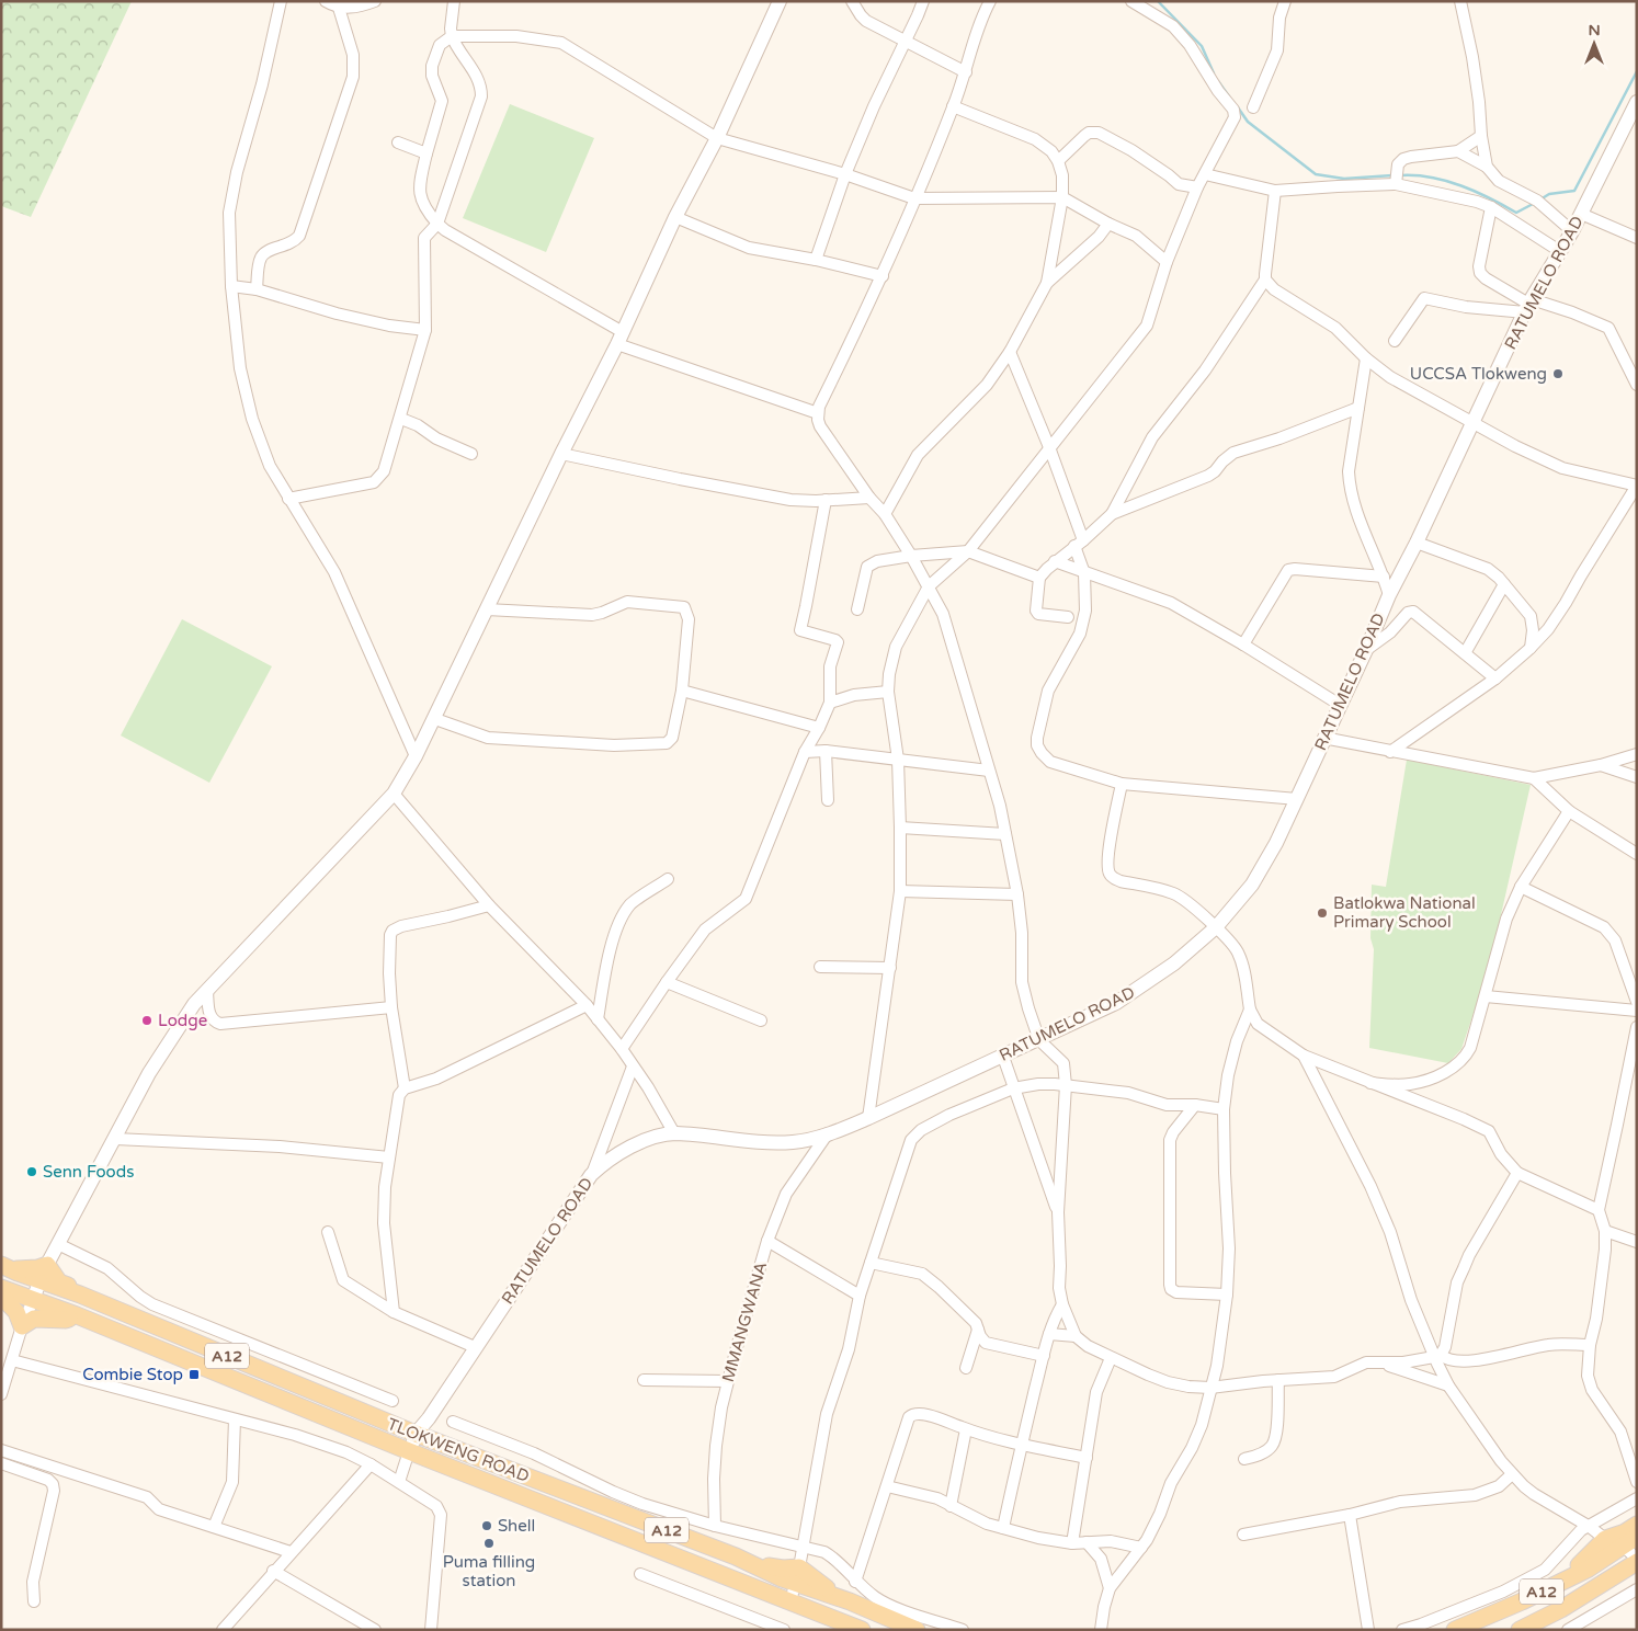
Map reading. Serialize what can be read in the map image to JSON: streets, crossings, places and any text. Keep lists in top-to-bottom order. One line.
{"streets":{"main road":["A12","TLOKWENG ROAD"],"street":["RATUMELO ROAD","MMANGWANA"]},"crossings":[["RATUMELO ROAD","MMANGWANA"],["RATUMELO ROAD","TLOKWENG ROAD"]],"places":{"other":["UCCSA Tlokweng","Batlokwa National Primary School","Lodge","Senn Foods","Shell","Puma filling station"],"transit":["Combie Stop"]},"north":"top"}
